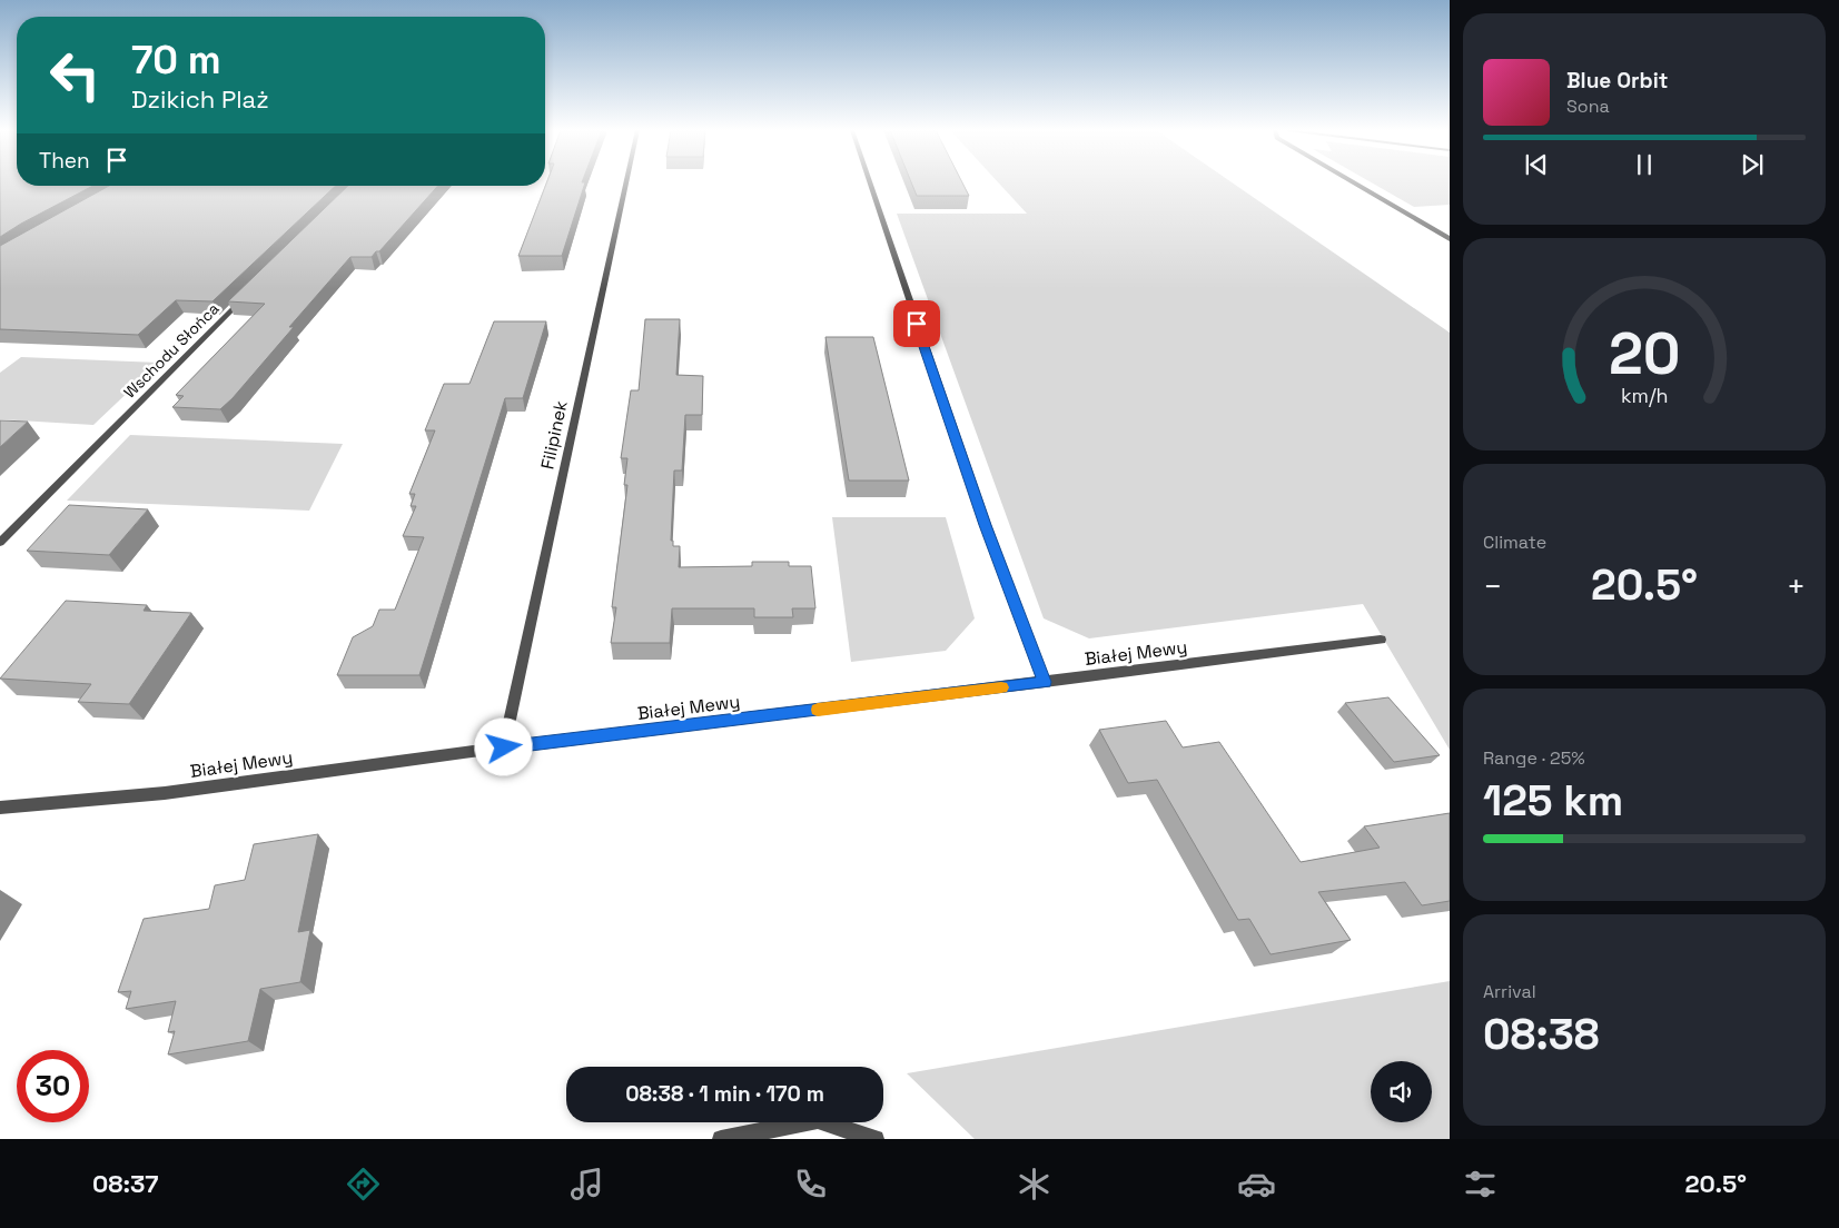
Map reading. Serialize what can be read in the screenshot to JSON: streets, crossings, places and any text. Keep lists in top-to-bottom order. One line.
{"streets":{"street":["Wschodu Słońca","Filipinek","Białej Mewy"]},"crossings":[["Filipinek","Białej Mewy"]],"page":{"turn":["70 m","Dzikich Plaż"],"song":["Blue Orbit","Sona"],"then":"Then","tile":["Climate",["Range · 25%","125 km"],["Arrival","08:38"]],"heat":["−","20.5°","+"],"limit":"30","trip":"08:38 · 1 min · 170 m","tabs":["08:37","20.5°"],"gauge":["20","km/h"]}}
